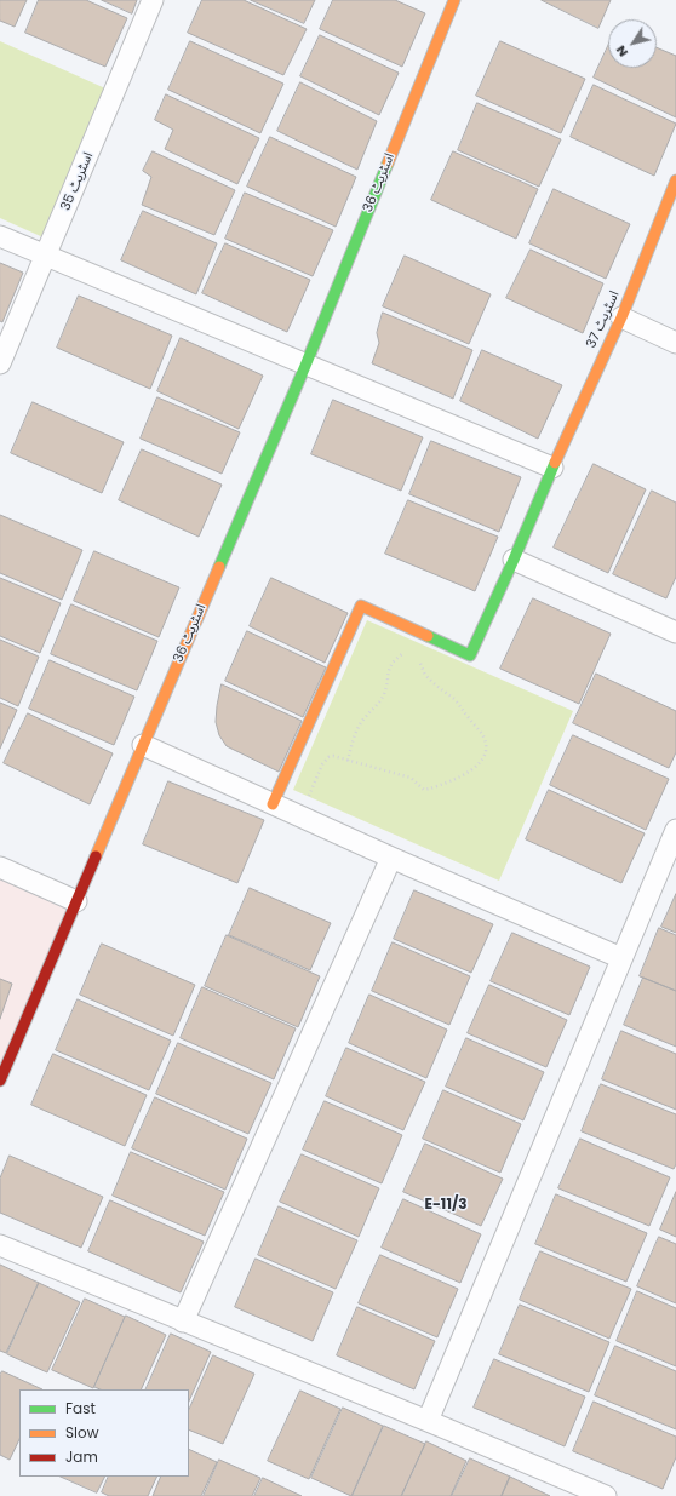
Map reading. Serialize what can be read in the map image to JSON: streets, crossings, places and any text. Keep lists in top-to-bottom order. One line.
{"streets":{"street":["اسٹریٹ 35","اسٹریٹ 36","اسٹریٹ 37"]},"districts":["E-11/3"],"legend":["Fast","Slow","Jam"],"north":"bottom left"}
